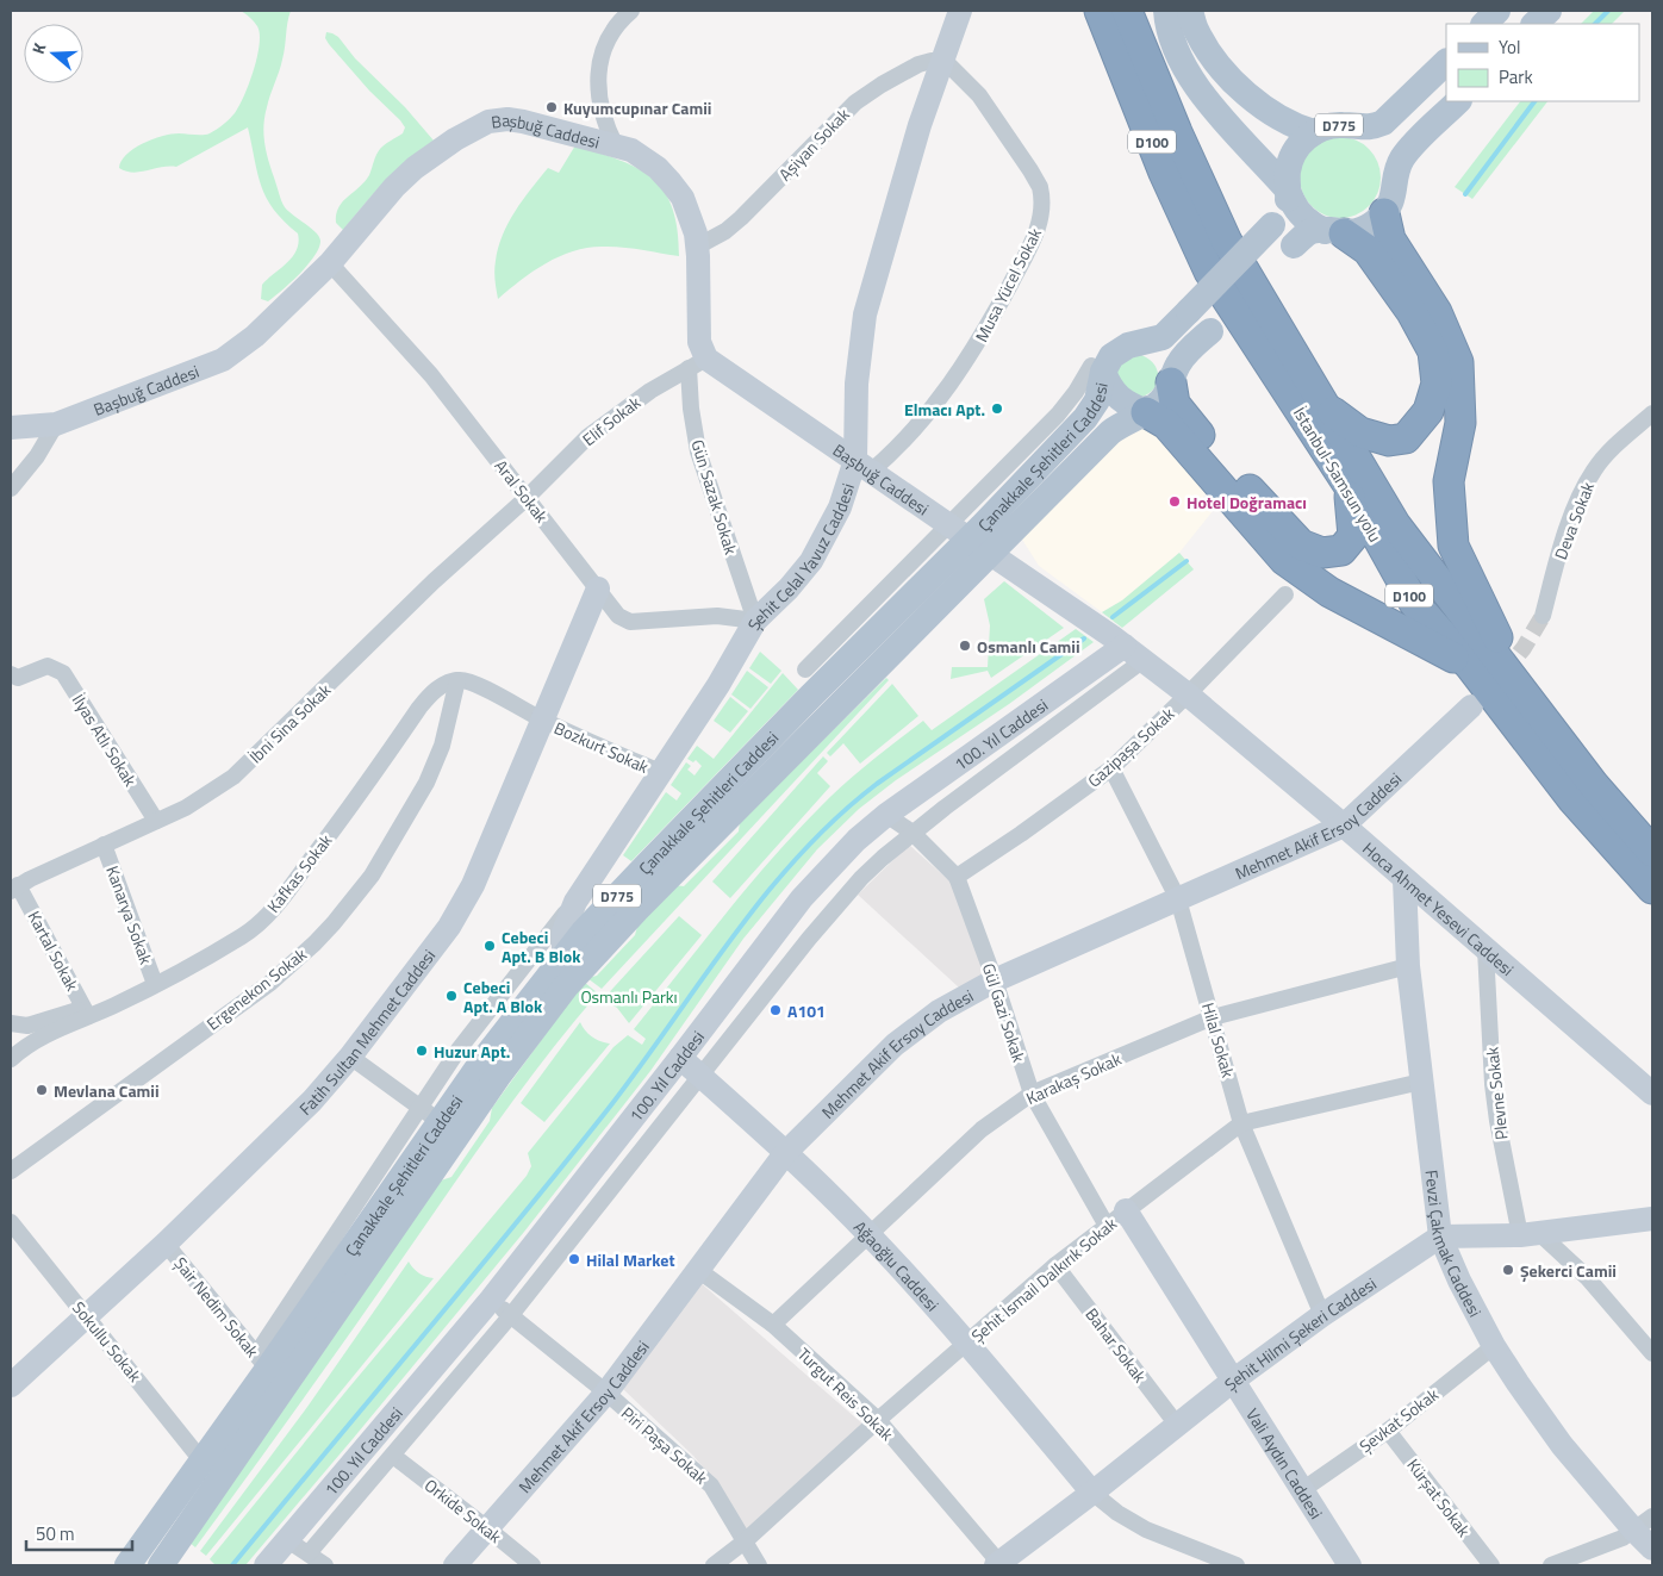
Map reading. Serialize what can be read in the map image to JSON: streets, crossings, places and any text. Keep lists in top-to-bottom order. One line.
{"streets":{"highway":["D100","İstanbul-Samsun yolu"],"main road":["D775","Çanakkale Şehitleri Caddesi"],"street":["Başbuğ Caddesi","Aşiyan Sokak","Musa Yücel Sokak","Elif Sokak","Aral Sokak","Gün Sazak Sokak","Deva Sokak","Şehit Celal Yavuz Caddesi","İbni Sina Sokak","100. Yıl Caddesi","İlyas Atlı Sokak","Bozkurt Sokak","Gazipaşa Sokak","Mehmet Akif Ersoy Caddesi","Kafkas Sokak","Hoca Ahmet Yesevi Caddesi","Kanarya Sokak","Kartal Sokak","Ergenekon Sokak","Gül Gazi Sokak","Fatih Sultan Mehmet Caddesi","Hilal Sokak","Karakaş Sokak","Plevne Sokak","Fevzi Çakmak Caddesi","Ağaoğlu Caddesi","Şehit İsmail Dalkırık Sokak","Şair Nedim Sokak","Şehit Hilmi Şekeri Caddesi","Sokullu Sokak","Bahar Sokak","Turgut Reis Sokak","Şevkat Sokak","Piri Paşa Sokak","Vali Aydın Caddesi","Kürşat Sokak","Orkide Sokak"]},"crossings":[["D775","Çanakkale Şehitleri Caddesi"],["Başbuğ Caddesi","Aşiyan Sokak"],["Başbuğ Caddesi","Musa Yücel Sokak"],["Başbuğ Caddesi","Elif Sokak"],["Başbuğ Caddesi","Çanakkale Şehitleri Caddesi"],["Başbuğ Caddesi","Aral Sokak"],["Başbuğ Caddesi","Gün Sazak Sokak"],["Başbuğ Caddesi","Şehit Celal Yavuz Caddesi"],["Başbuğ Caddesi","Hoca Ahmet Yesevi Caddesi"],["Aşiyan Sokak","Musa Yücel Sokak"],["Aşiyan Sokak","Şehit Celal Yavuz Caddesi"],["Musa Yücel Sokak","Şehit Celal Yavuz Caddesi"],["Elif Sokak","Aral Sokak"],["Elif Sokak","Gün Sazak Sokak"],["Elif Sokak","İbni Sina Sokak"],["Çanakkale Şehitleri Caddesi","Şehit Celal Yavuz Caddesi"],["Çanakkale Şehitleri Caddesi","Şair Nedim Sokak"],["Çanakkale Şehitleri Caddesi","Sokullu Sokak"],["Aral Sokak","Gün Sazak Sokak"],["Aral Sokak","Şehit Celal Yavuz Caddesi"],["Aral Sokak","İbni Sina Sokak"],["Aral Sokak","Fatih Sultan Mehmet Caddesi"],["Gün Sazak Sokak","Şehit Celal Yavuz Caddesi"],["Şehit Celal Yavuz Caddesi","Bozkurt Sokak"],["İbni Sina Sokak","İlyas Atlı Sokak"],["İbni Sina Sokak","Kanarya Sokak"],["İbni Sina Sokak","Kartal Sokak"],["100. Yıl Caddesi","Hoca Ahmet Yesevi Caddesi"],["100. Yıl Caddesi","Gül Gazi Sokak"],["100. Yıl Caddesi","Ağaoğlu Caddesi"],["100. Yıl Caddesi","Piri Paşa Sokak"],["100. Yıl Caddesi","Orkide Sokak"],["Bozkurt Sokak","Fatih Sultan Mehmet Caddesi"],["Gazipaşa Sokak","Hoca Ahmet Yesevi Caddesi"],["Gazipaşa Sokak","Gül Gazi Sokak"],["Gazipaşa Sokak","Hilal Sokak"],["Mehmet Akif Ersoy Caddesi","Hoca Ahmet Yesevi Caddesi"],["Mehmet Akif Ersoy Caddesi","Gül Gazi Sokak"],["Mehmet Akif Ersoy Caddesi","Hilal Sokak"],["Mehmet Akif Ersoy Caddesi","Ağaoğlu Caddesi"],["Mehmet Akif Ersoy Caddesi","Turgut Reis Sokak"],["Mehmet Akif Ersoy Caddesi","Piri Paşa Sokak"],["Mehmet Akif Ersoy Caddesi","Orkide Sokak"],["Kafkas Sokak","Kanarya Sokak"],["Kafkas Sokak","Kartal Sokak"],["Kafkas Sokak","Ergenekon Sokak"],["Hoca Ahmet Yesevi Caddesi","Plevne Sokak"],["Hoca Ahmet Yesevi Caddesi","Fevzi Çakmak Caddesi"],["Gül Gazi Sokak","Karakaş Sokak"],["Gül Gazi Sokak","Şehit İsmail Dalkırık Sokak"],["Fatih Sultan Mehmet Caddesi","Şair Nedim Sokak"],["Fatih Sultan Mehmet Caddesi","Sokullu Sokak"],["Hilal Sokak","Karakaş Sokak"],["Hilal Sokak","Şehit İsmail Dalkırık Sokak"],["Hilal Sokak","Şehit Hilmi Şekeri Caddesi"],["Karakaş Sokak","Fevzi Çakmak Caddesi"],["Karakaş Sokak","Ağaoğlu Caddesi"],["Karakaş Sokak","Turgut Reis Sokak"],["Fevzi Çakmak Caddesi","Şehit İsmail Dalkırık Sokak"],["Fevzi Çakmak Caddesi","Şehit Hilmi Şekeri Caddesi"],["Fevzi Çakmak Caddesi","Şevkat Sokak"],["Ağaoğlu Caddesi","Şehit İsmail Dalkırık Sokak"],["Ağaoğlu Caddesi","Şehit Hilmi Şekeri Caddesi"],["Şehit İsmail Dalkırık Sokak","Bahar Sokak"],["Şehit İsmail Dalkırık Sokak","Turgut Reis Sokak"],["Şehit İsmail Dalkırık Sokak","Piri Paşa Sokak"],["Şehit İsmail Dalkırık Sokak","Vali Aydın Caddesi"],["Şehit Hilmi Şekeri Caddesi","Bahar Sokak"],["Şehit Hilmi Şekeri Caddesi","Turgut Reis Sokak"],["Şehit Hilmi Şekeri Caddesi","Vali Aydın Caddesi"],["Şevkat Sokak","Vali Aydın Caddesi"],["Şevkat Sokak","Kürşat Sokak"]],"parks":["Osmanlı Parkı"],"places":["Kuyumcupınar Camii","Elmacı Apt.","Hotel Doğramacı","Osmanlı Camii","Cebeci Apt. B Blok","Cebeci Apt. A Blok","A101","Huzur Apt.","Mevlana Camii","Hilal Market","Şekerci Camii"],"legend":["Yol","Park"],"scale_bar":"50 m","north":"left"}
